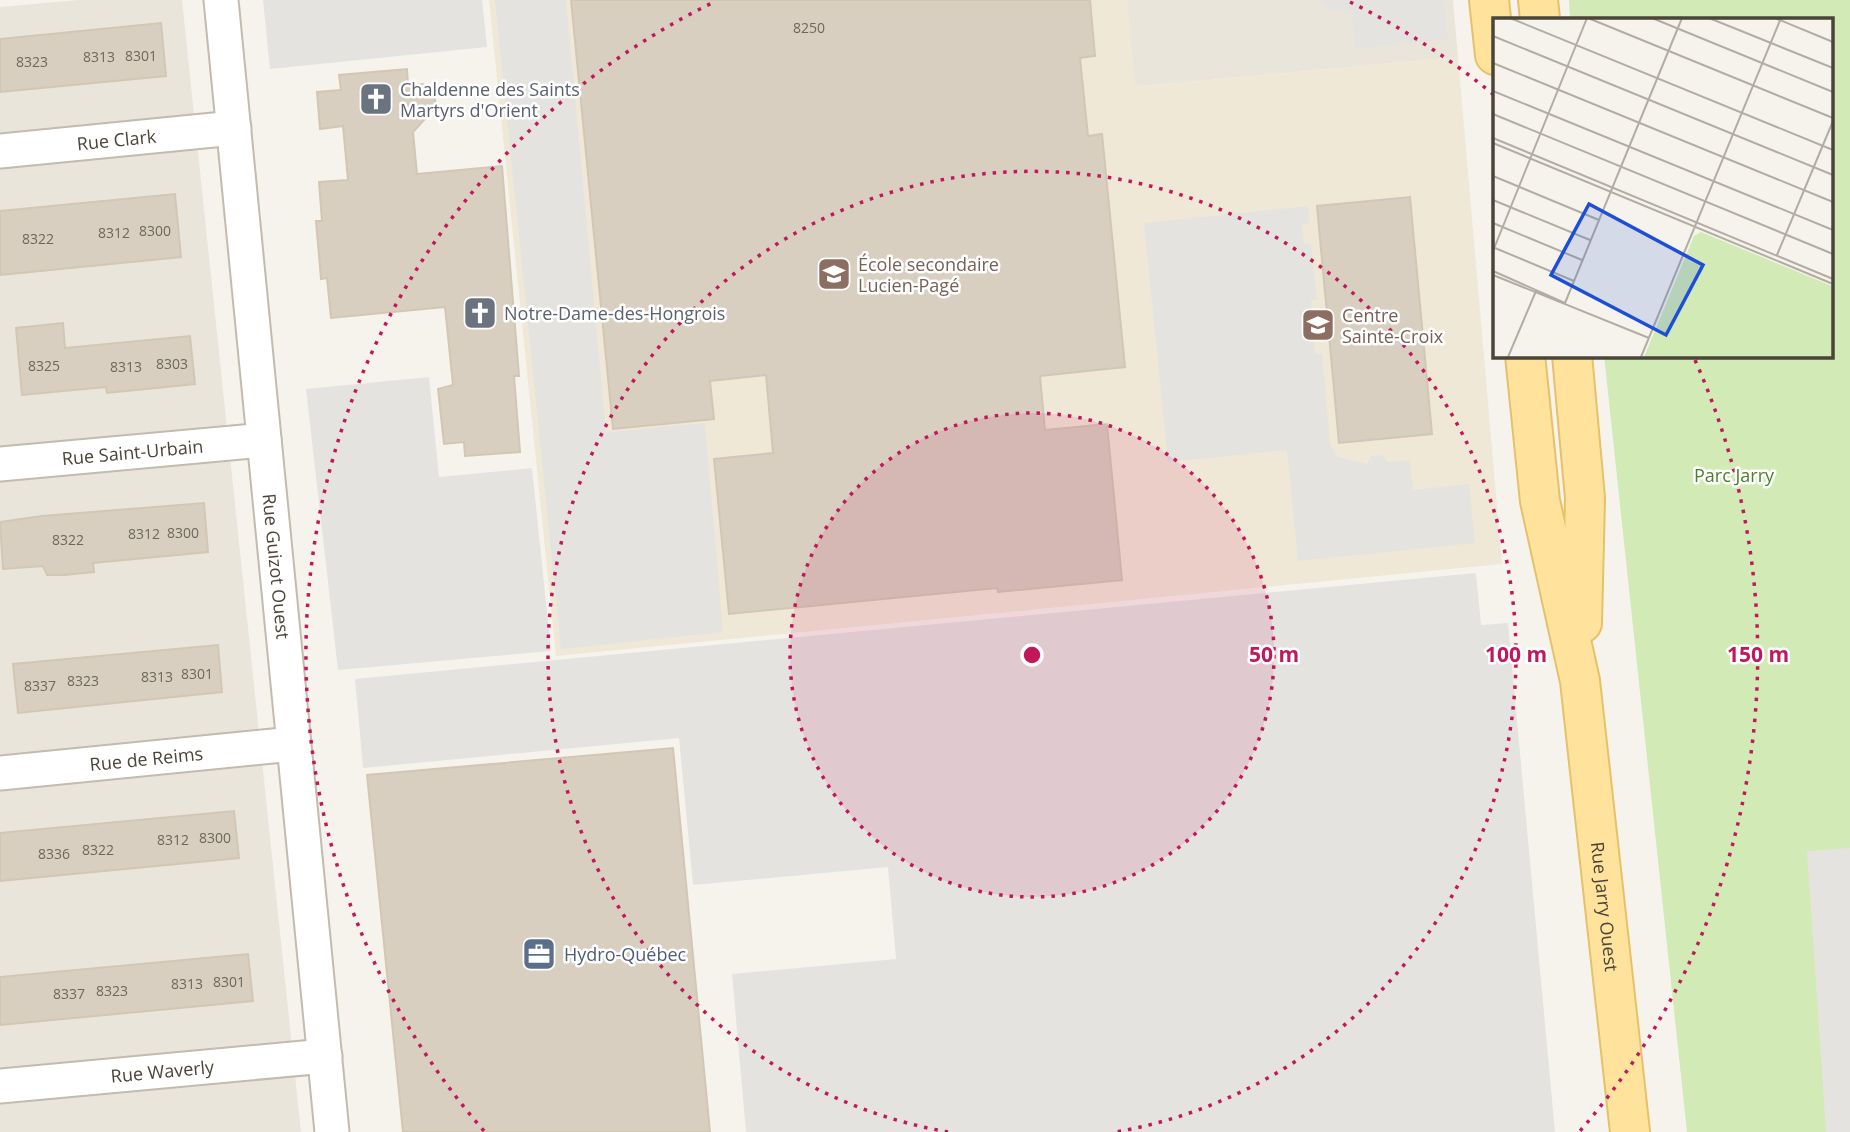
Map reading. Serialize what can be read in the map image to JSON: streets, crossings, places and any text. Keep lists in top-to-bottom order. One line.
{"streets":{"main road":["Rue Jarry Ouest"],"street":["Rue Clark","Rue Saint-Urbain","Rue Guizot Ouest","Rue de Reims","Rue Waverly"]},"crossings":[["Rue Clark","Rue Guizot Ouest"],["Rue Saint-Urbain","Rue Guizot Ouest"],["Rue Guizot Ouest","Rue de Reims"],["Rue Guizot Ouest","Rue Waverly"]],"parks":["Parc Jarry"],"places":{"church":["Chaldenne des Saints Martyrs d'Orient","Notre-Dame-des-Hongrois"],"school or university":["École secondaire Lucien-Pagé","Centre Sainte-Croix"],"office":["Hydro-Québec"]},"house_numbers":["8250","8301","8313","8323","8300","8312","8322","8303","8325","8313","8300","8312","8322","8301","8313","8323","8337","8300","8312","8322","8336","8301","8313","8323","8337"],"rings":["50 m","100 m","150 m"]}
